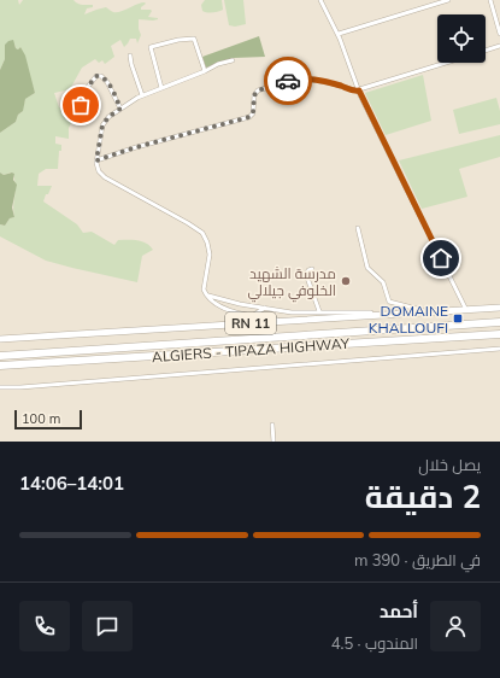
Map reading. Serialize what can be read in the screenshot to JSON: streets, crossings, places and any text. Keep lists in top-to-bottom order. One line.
{"streets":{"highway":["ALGIERS - TIPAZA HIGHWAY"],"main road":["RN 11"]},"places":{"other":["مدرسة الشهيد الخلوفي جيلالي"],"transit":["DOMAINE KHALLOUFI"]},"scale_bar":"100 m","page":{"scale":"100 m","heading":["2 دقيقة","يصل خلال","14:01–14:06"],"panel":["أحمد","المندوب · 4.5"],"bar":"في الطريق · 390 m"}}
